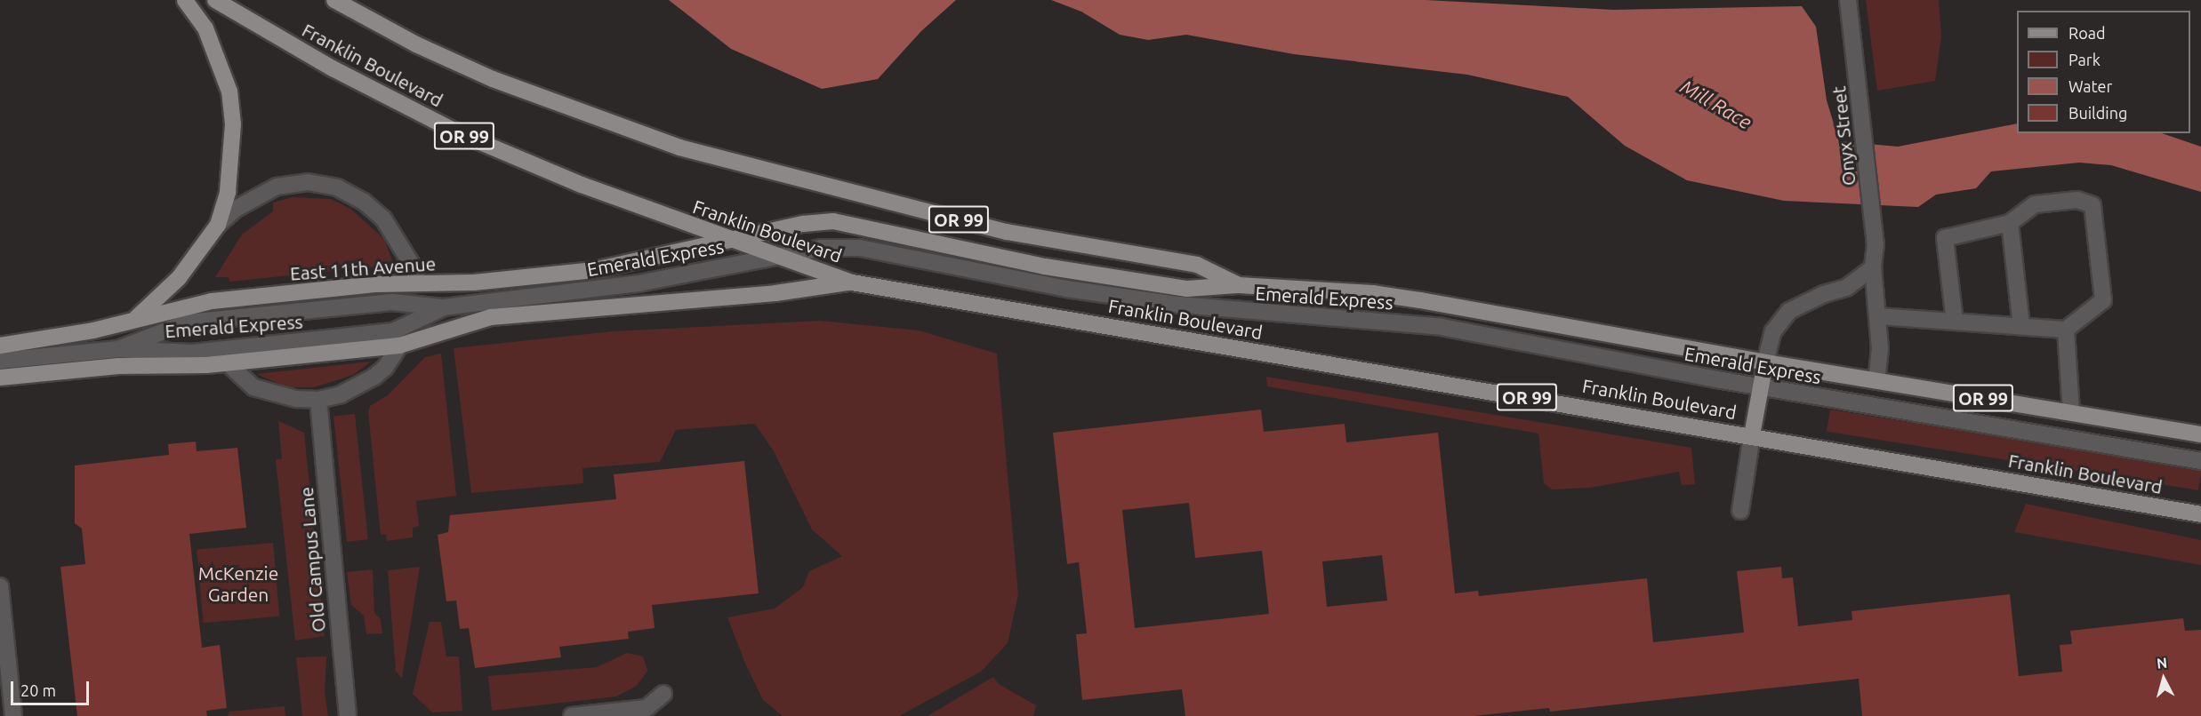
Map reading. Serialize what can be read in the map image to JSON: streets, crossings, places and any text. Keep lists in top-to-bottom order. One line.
{"streets":{"main road":["Franklin Boulevard","OR 99","East 11th Avenue"],"street":["Onyx Street","Emerald Express","Old Campus Lane"]},"crossings":[["Franklin Boulevard","Onyx Street"],["Franklin Boulevard","Emerald Express"],["Franklin Boulevard","East 11th Avenue"]],"water":["Mill Race"],"parks":["McKenzie Garden"],"legend":["Road","Park","Water","Building"],"scale_bar":"20 m","north":"top"}
